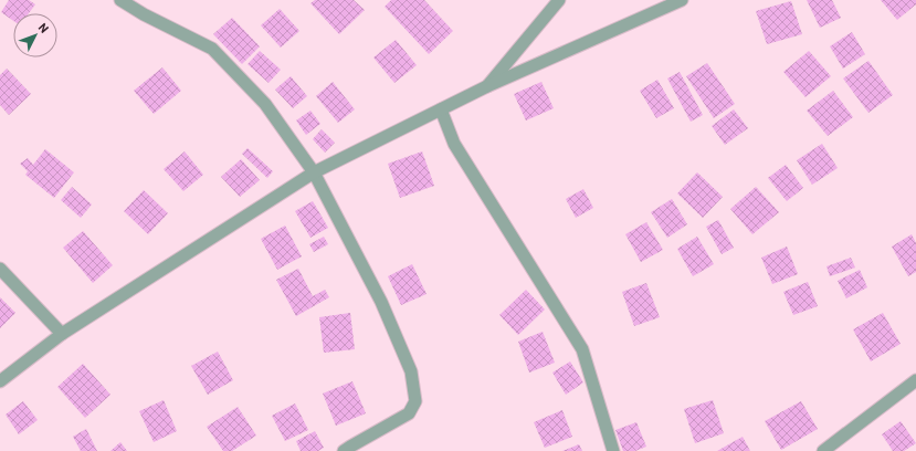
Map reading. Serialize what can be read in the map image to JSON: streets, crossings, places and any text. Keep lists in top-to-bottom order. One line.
{"north":"top right"}
